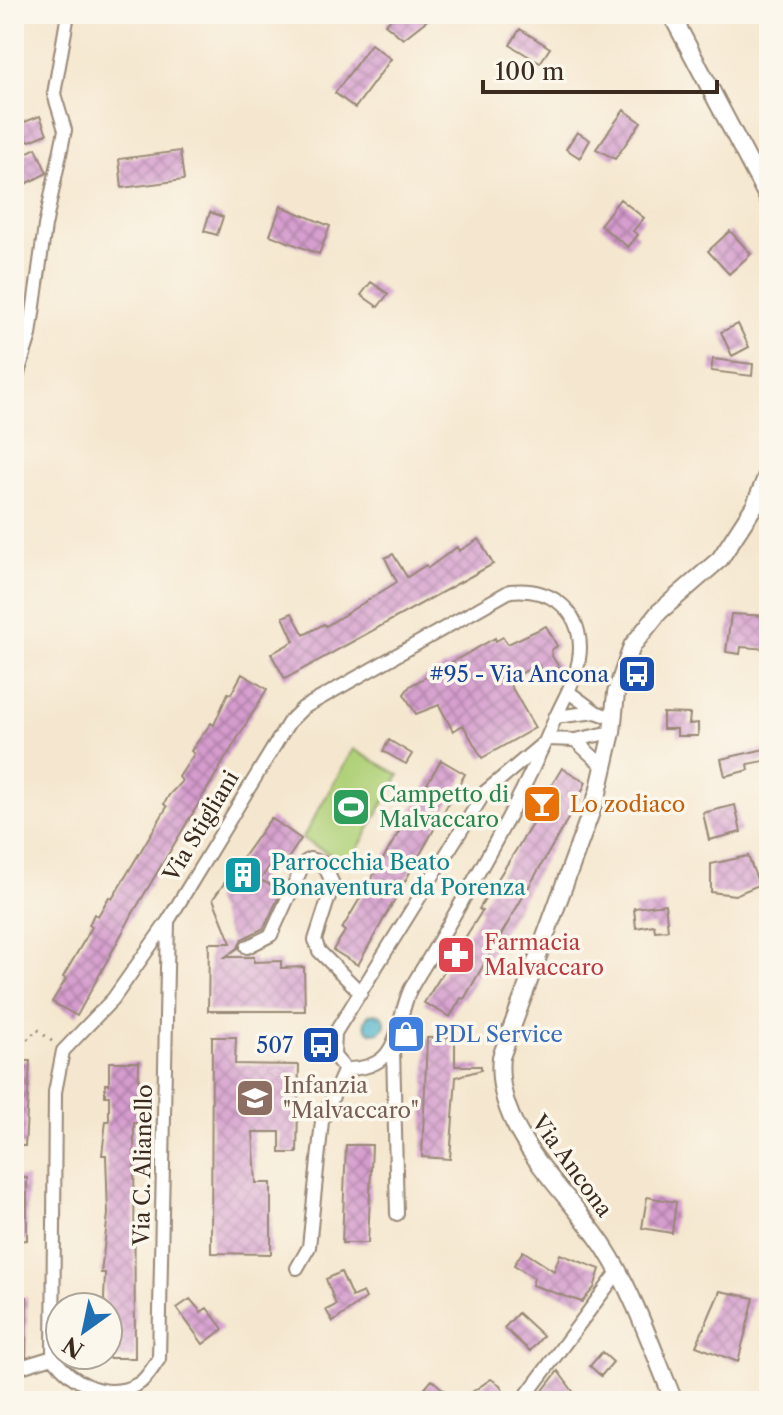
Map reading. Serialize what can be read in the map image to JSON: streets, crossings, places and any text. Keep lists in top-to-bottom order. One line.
{"streets":{"street":["Via Stigliani","Via C. Alianello","Via Ancona"]},"crossings":[["Via Stigliani","Via C. Alianello"]],"places":{"bus stop":["#95 - Via Ancona","507"],"bar":["Lo zodiaco"],"sports":["Campetto di Malvaccaro"],"building":["Parrocchia Beato Bonaventura da Porenza"],"pharmacy":["Farmacia Malvaccaro"],"shop":["PDL Service"],"school or university":["Infanzia \"Malvaccaro\""]},"scale_bar":"100 m","north":"bottom left"}
